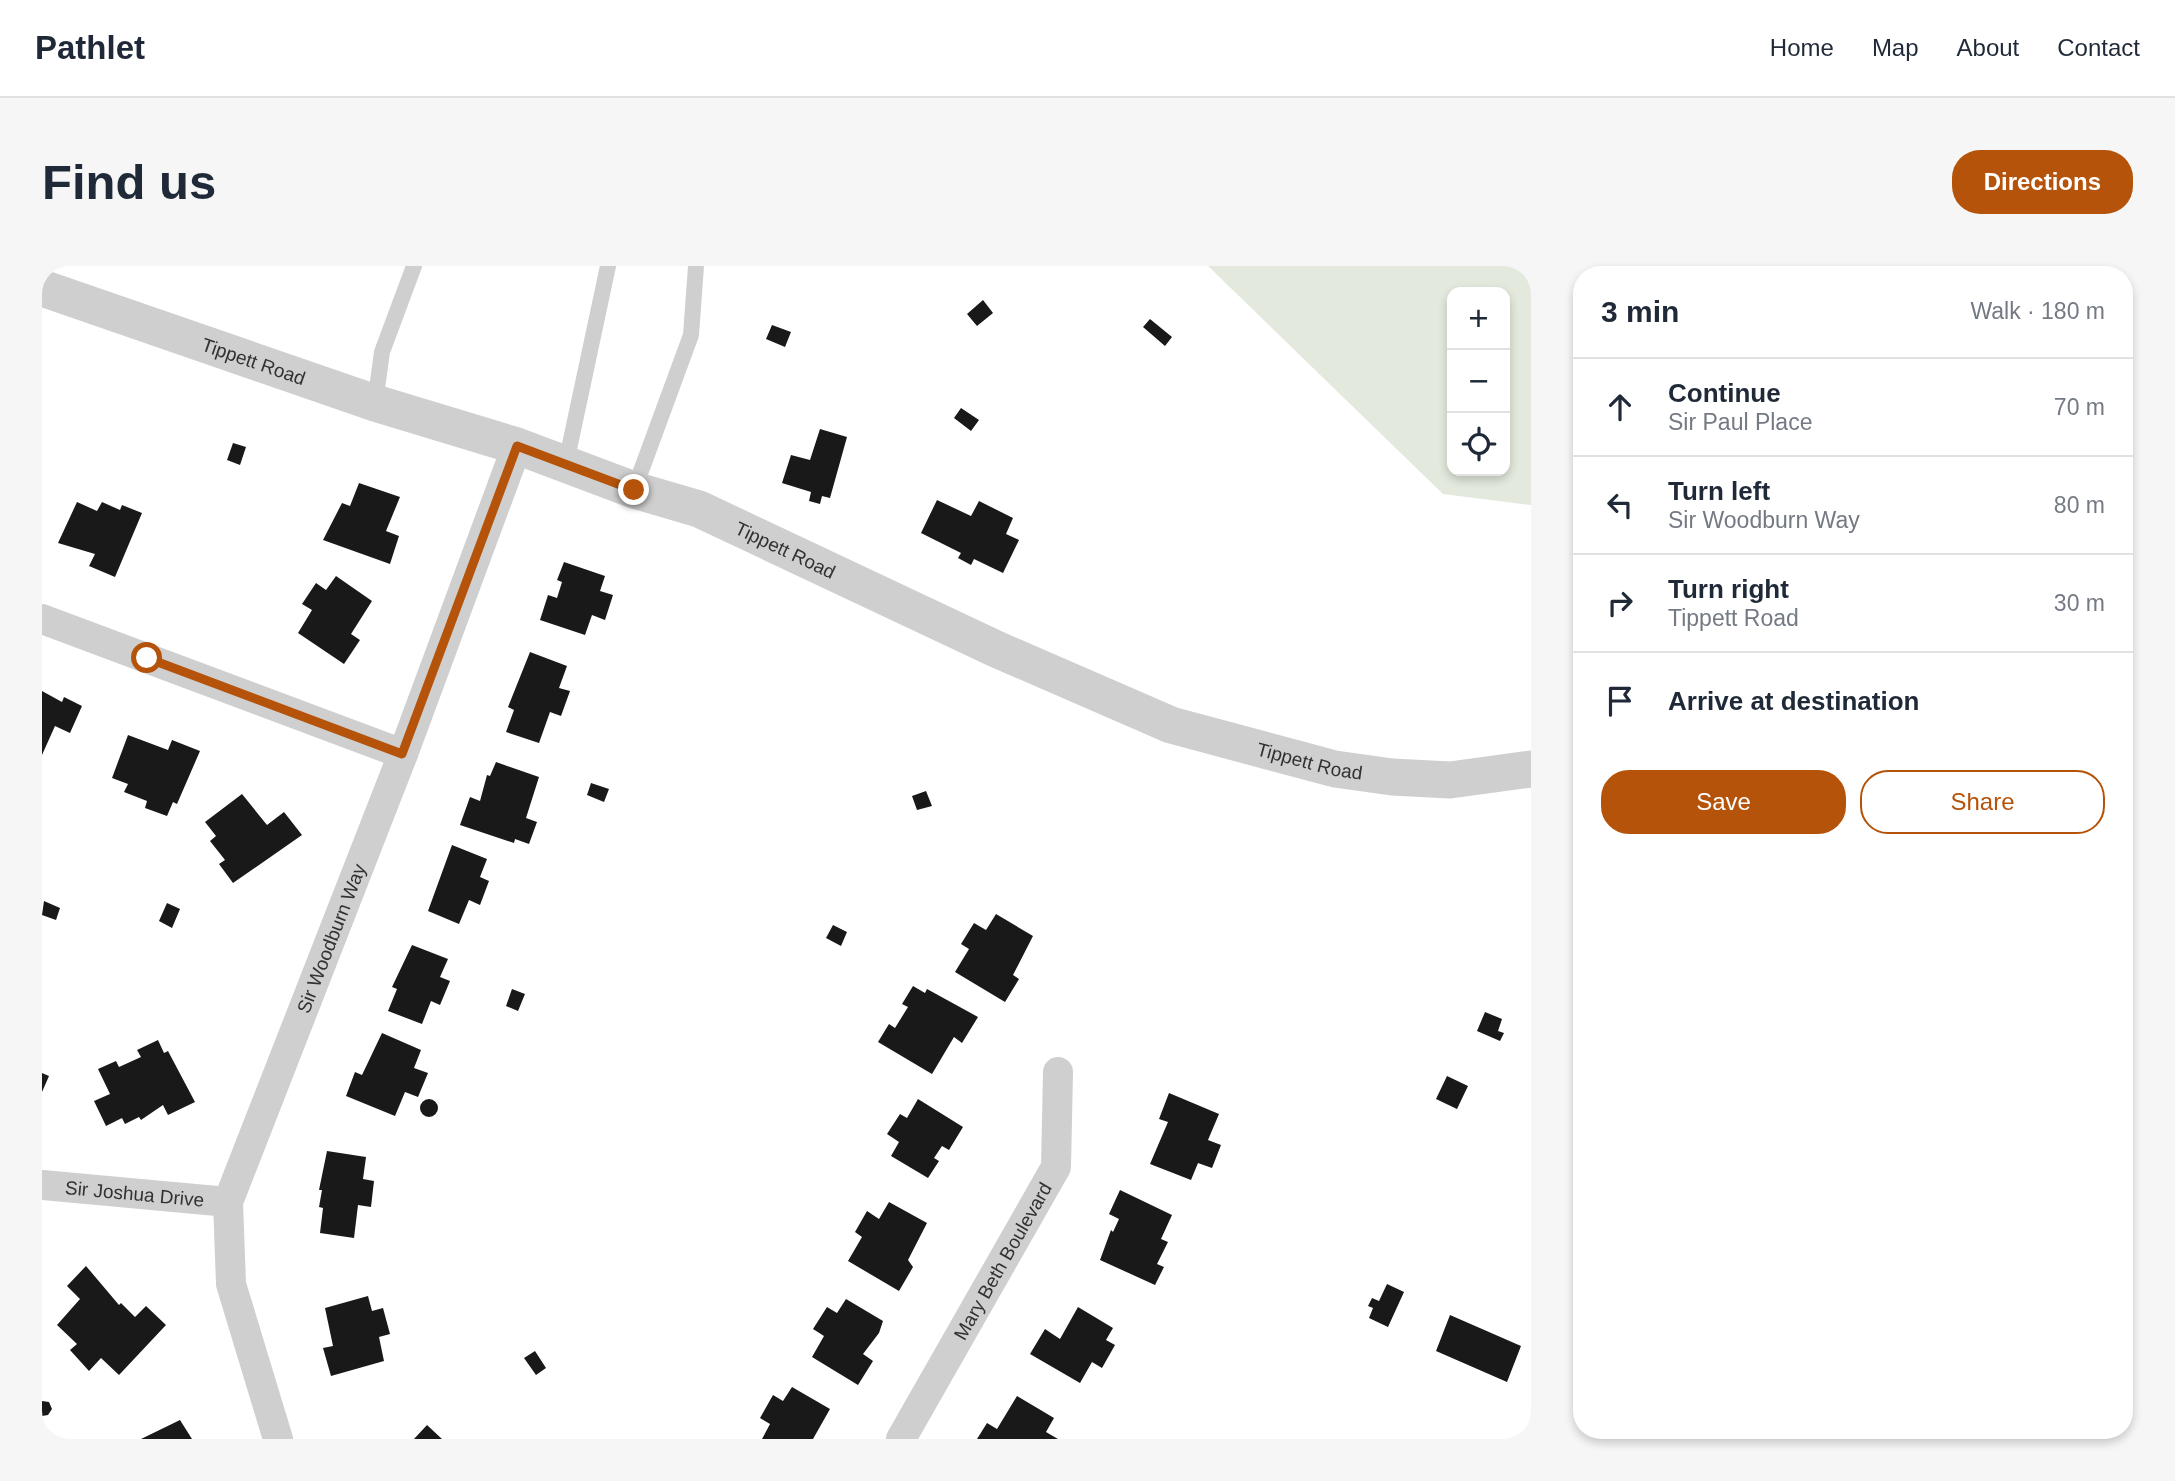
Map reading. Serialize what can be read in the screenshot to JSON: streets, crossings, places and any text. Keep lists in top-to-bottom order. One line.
{"streets":{"street":["Tippett Road","Sir Woodburn Way","Sir Joshua Drive","Mary Beth Boulevard"]},"crossings":[["Tippett Road","Sir Woodburn Way"],["Sir Woodburn Way","Sir Joshua Drive"]],"page":{"header":"Pathlet","nav":["Home","Map","About","Contact"],"buttons":["Directions",["Save","Share"]],"title":"Find us","heading":["3 min","Walk · 180 m"],"map_buttons":["+","−"],"list":[["Continue","Sir Paul Place","70 m"],["Turn left","Sir Woodburn Way","80 m"],["Turn right","Tippett Road","30 m"],"Arrive at destination"]}}
